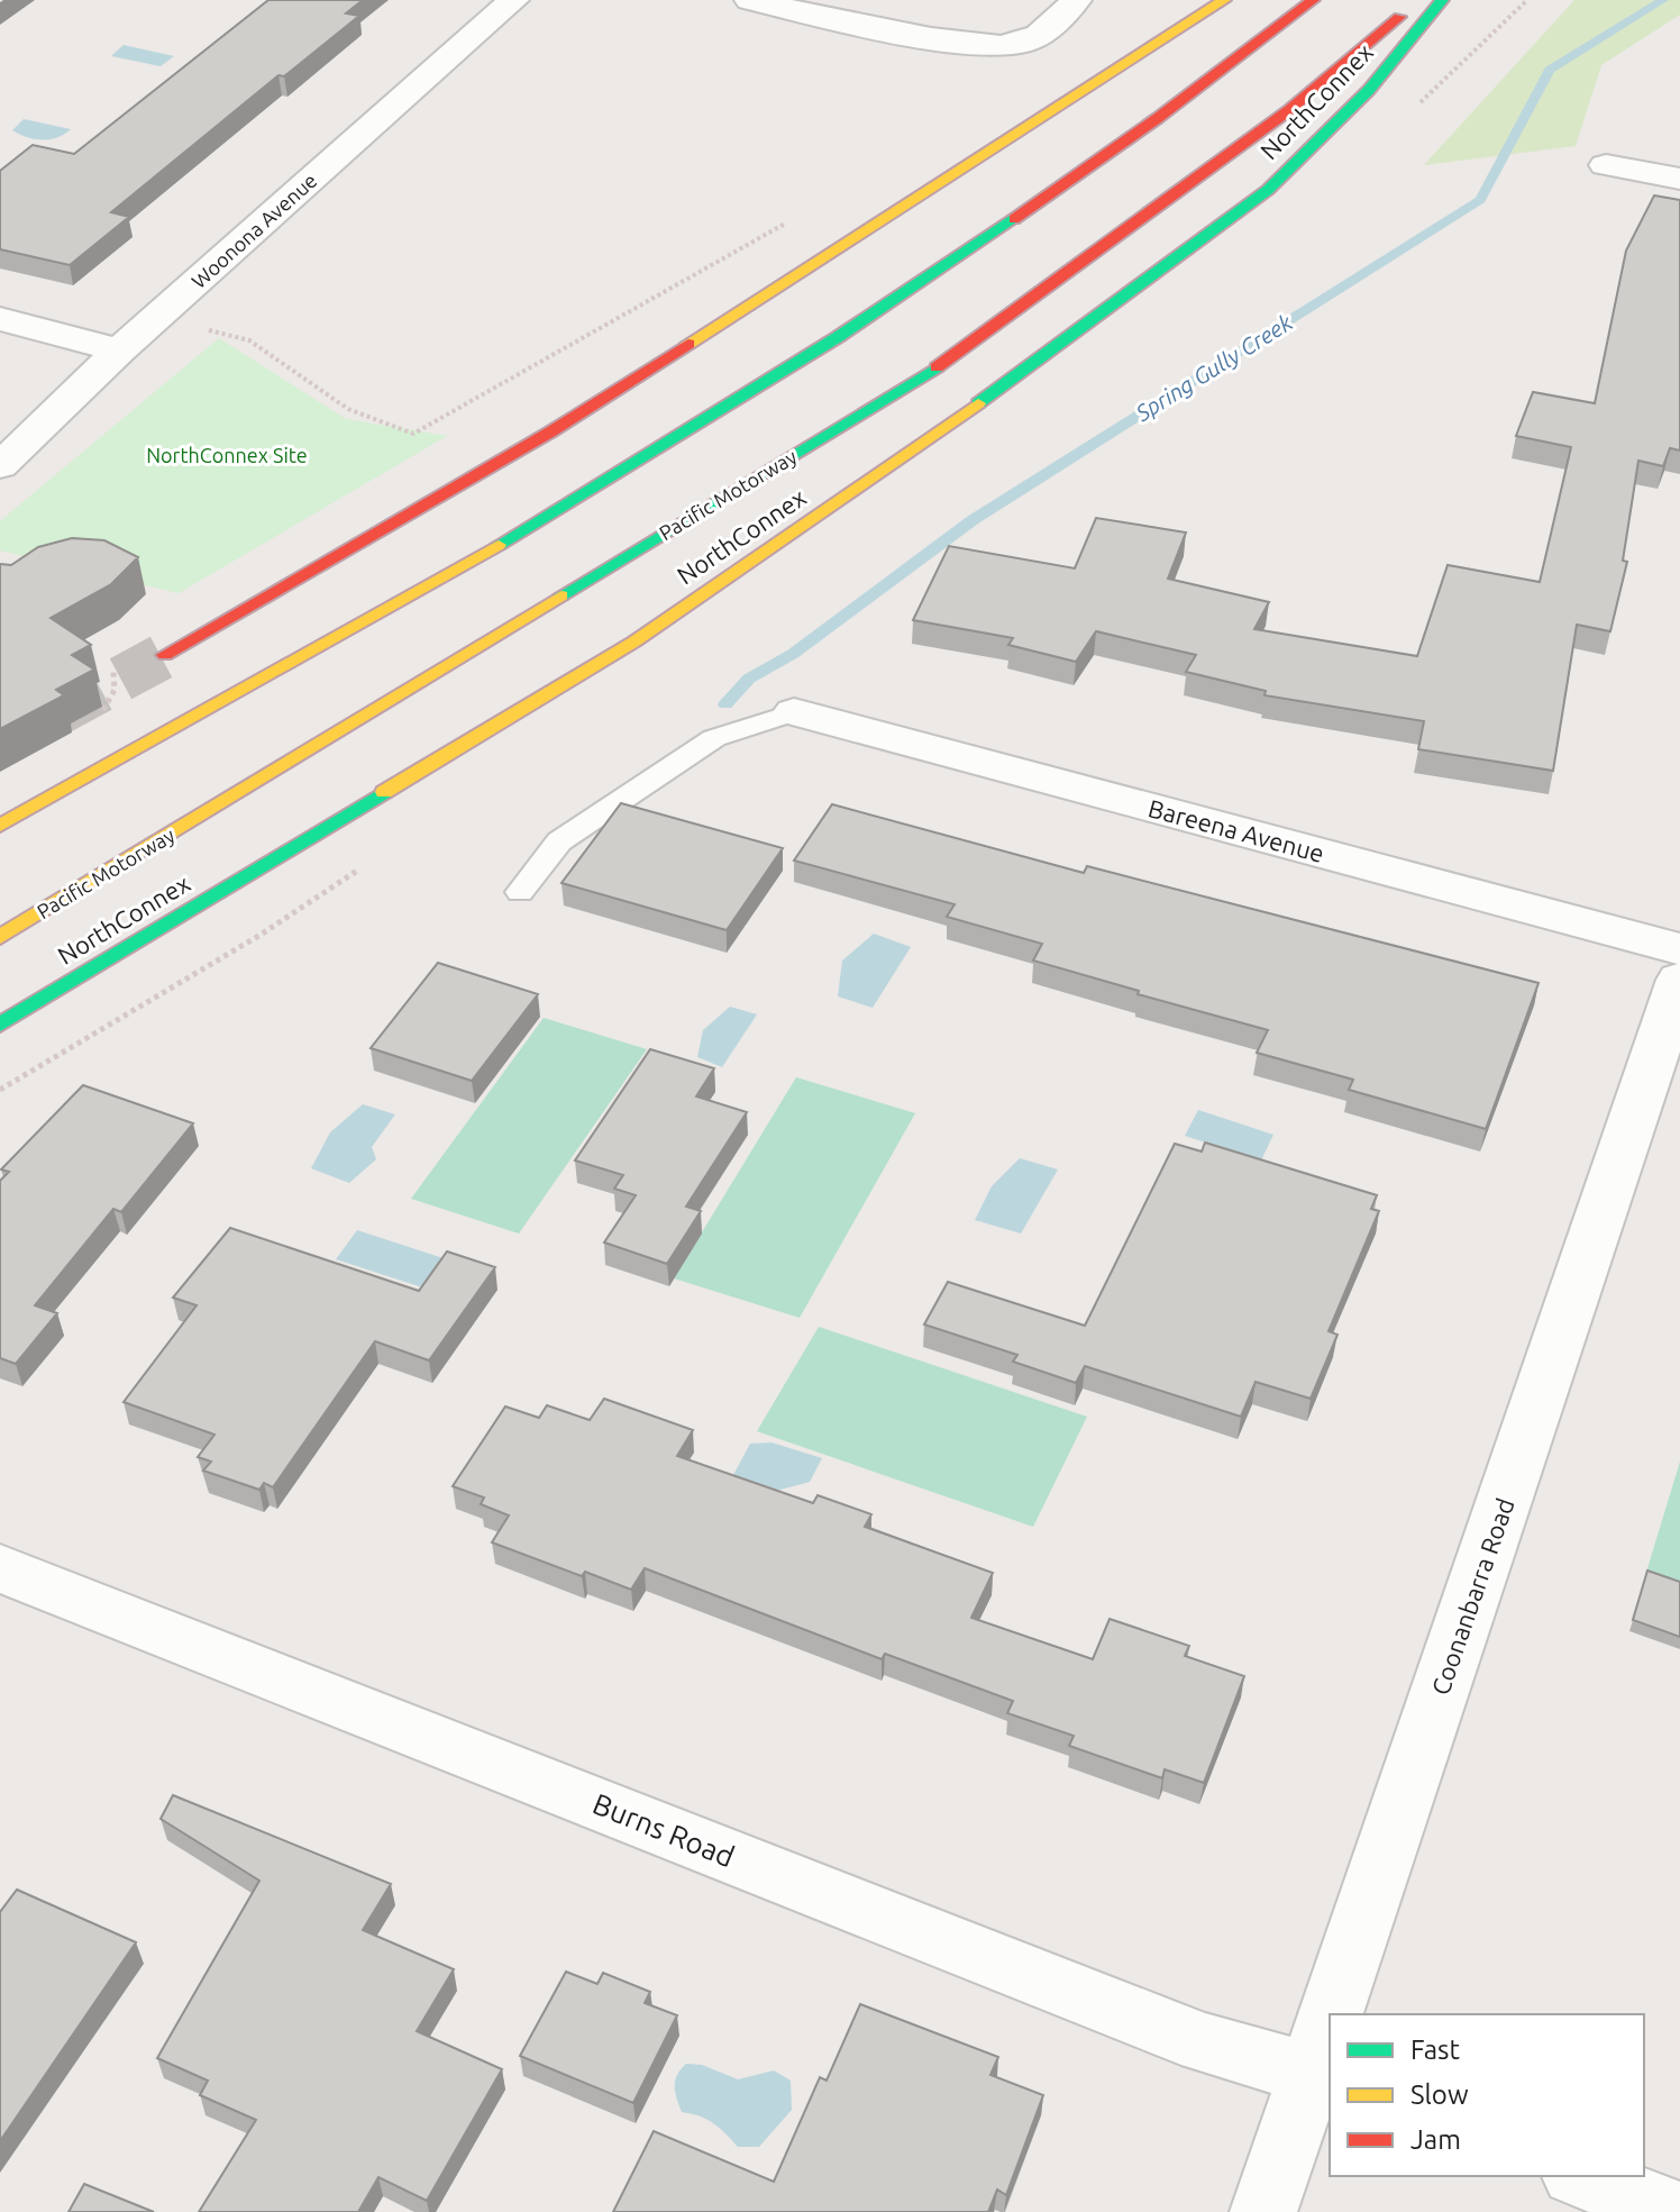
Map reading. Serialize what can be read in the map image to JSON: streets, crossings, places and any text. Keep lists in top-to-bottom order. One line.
{"streets":{"highway":["NorthConnex","Pacific Motorway"],"street":["Woonona Avenue","Bareena Avenue","Coonanbarra Road","Burns Road"]},"crossings":[["Coonanbarra Road","Burns Road"]],"water":["Spring Gully Creek"],"parks":["NorthConnex Site"],"legend":["Fast","Slow","Jam"]}
